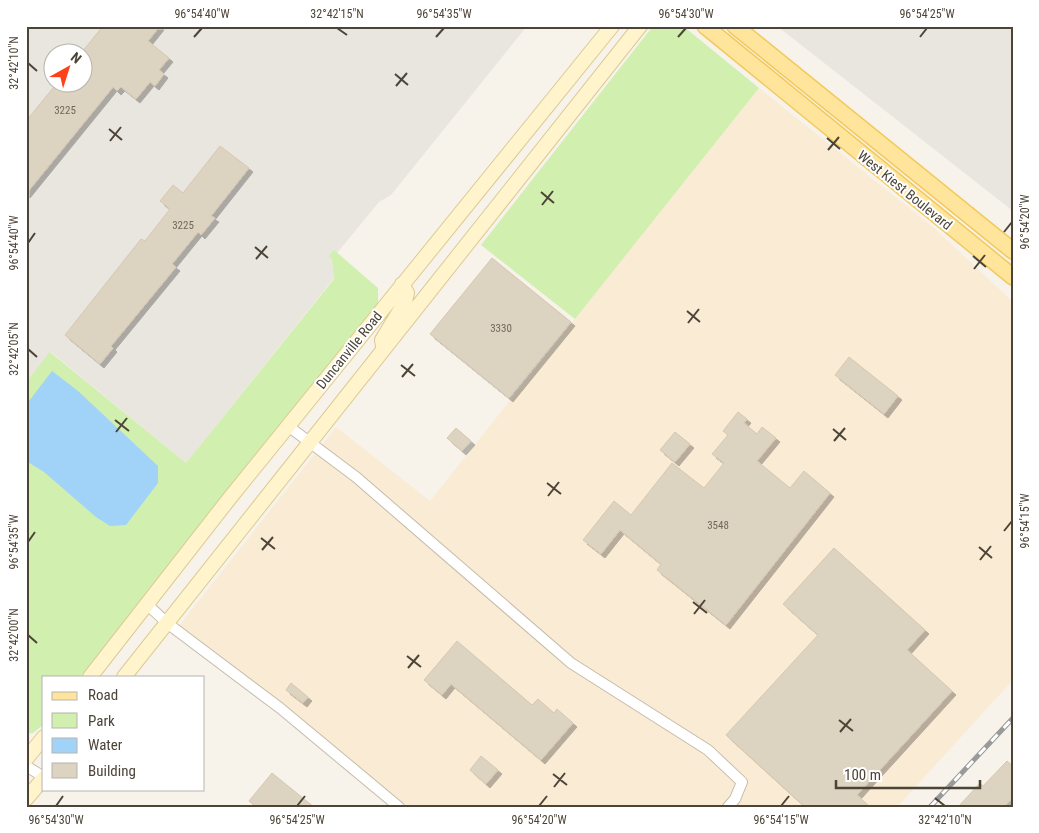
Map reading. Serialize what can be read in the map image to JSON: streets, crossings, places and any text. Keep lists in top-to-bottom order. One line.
{"streets":{"main road":["West Kiest Boulevard","Duncanville Road"]},"house_numbers":["3225","3225","3330","3548"],"legend":["Road","Park","Water","Building"],"scale_bar":"100 m","north":"top right","coordinates":["96°54'40\"W","32°42'15\"N","96°54'35\"W","96°54'30\"W","96°54'25\"W","32°42'10\"N","96°54'20\"W","32°42'05\"N","96°54'15\"W","32°42'00\"N"]}
